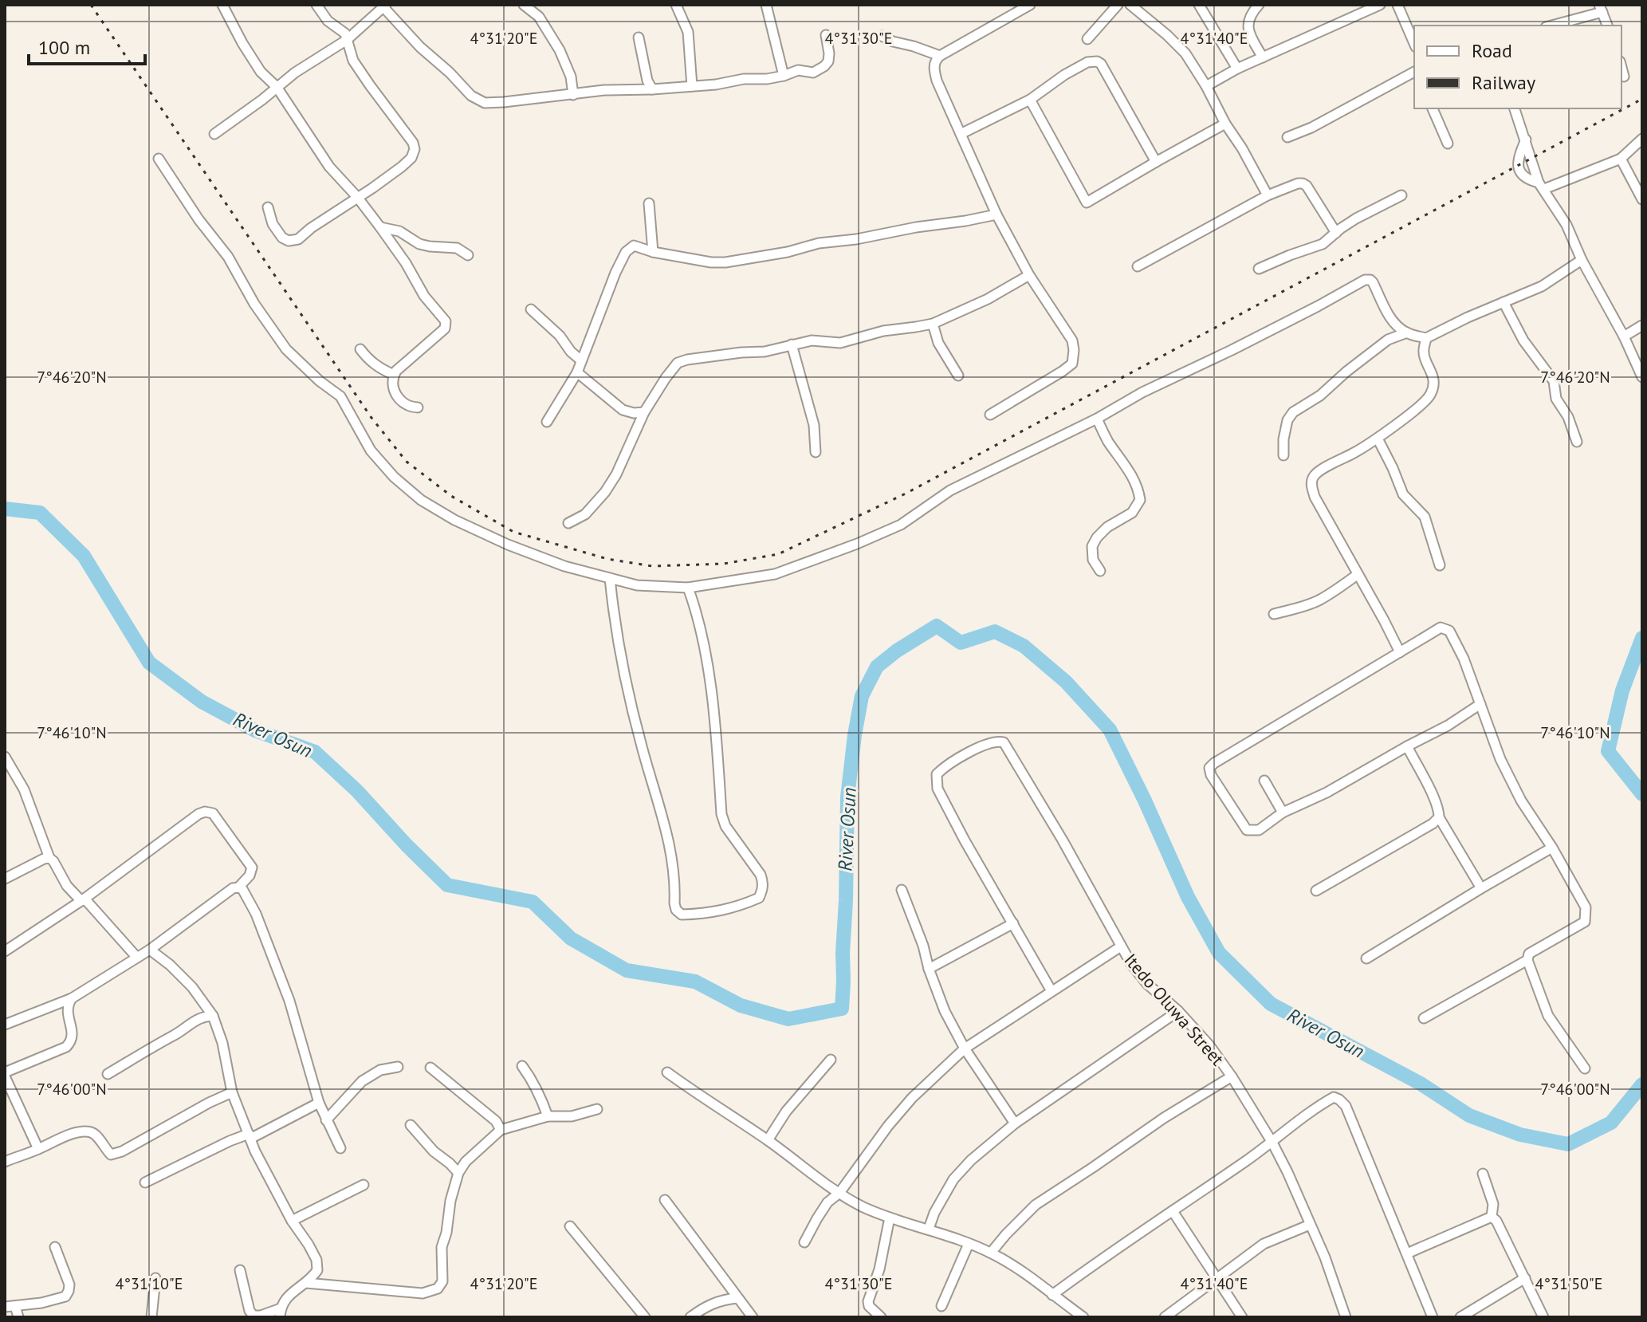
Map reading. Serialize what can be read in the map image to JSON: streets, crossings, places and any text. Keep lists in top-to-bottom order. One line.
{"streets":{"street":["Itedo Oluwa Street"]},"water":["River Osun"],"legend":["Road","Railway"],"scale_bar":"100 m","coordinates":["4°31'20\"E","4°31'30\"E","4°31'40\"E","7°46'20\"N","7°46'10\"N","7°46'00\"N","4°31'10\"E","4°31'50\"E"]}
